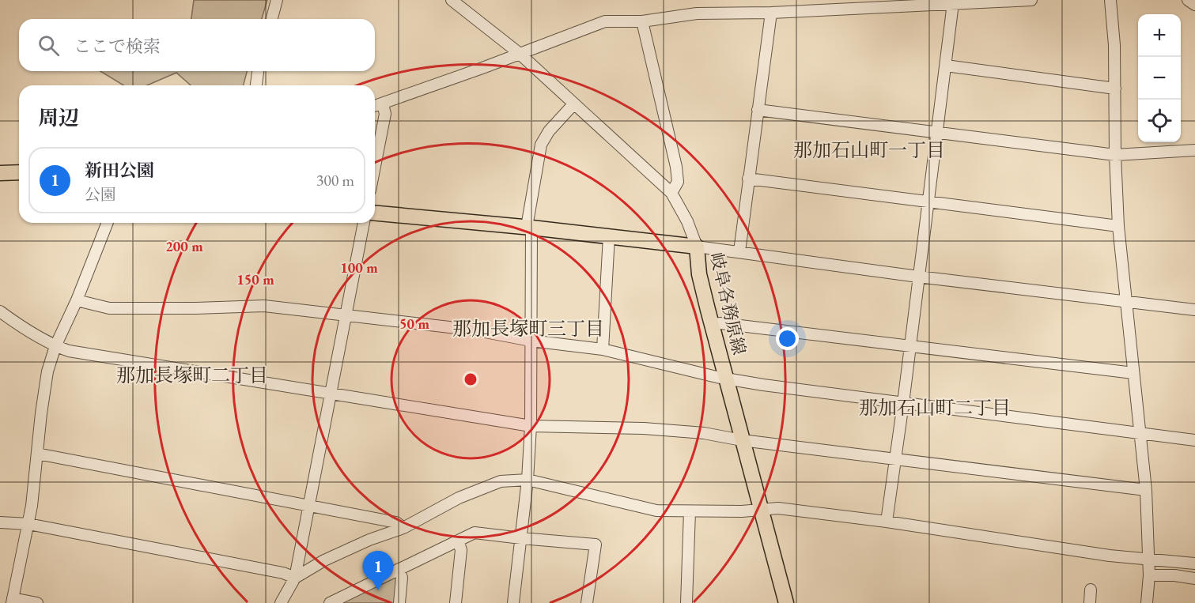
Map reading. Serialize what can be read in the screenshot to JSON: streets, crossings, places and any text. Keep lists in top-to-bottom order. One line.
{"streets":{"main road":["岐阜各務原線"]},"districts":["那加石山町一丁目","那加長塚町三丁目","那加長塚町二丁目","那加石山町二丁目"],"page":{"map_buttons":["+","−"],"search":"ここで検索","heading":"周辺","list":[{"mark":"1","name":"新田公園","note":"公園","value":"300 m"}],"pins":"1"},"rings":["200 m","100 m","150 m","50 m"]}
